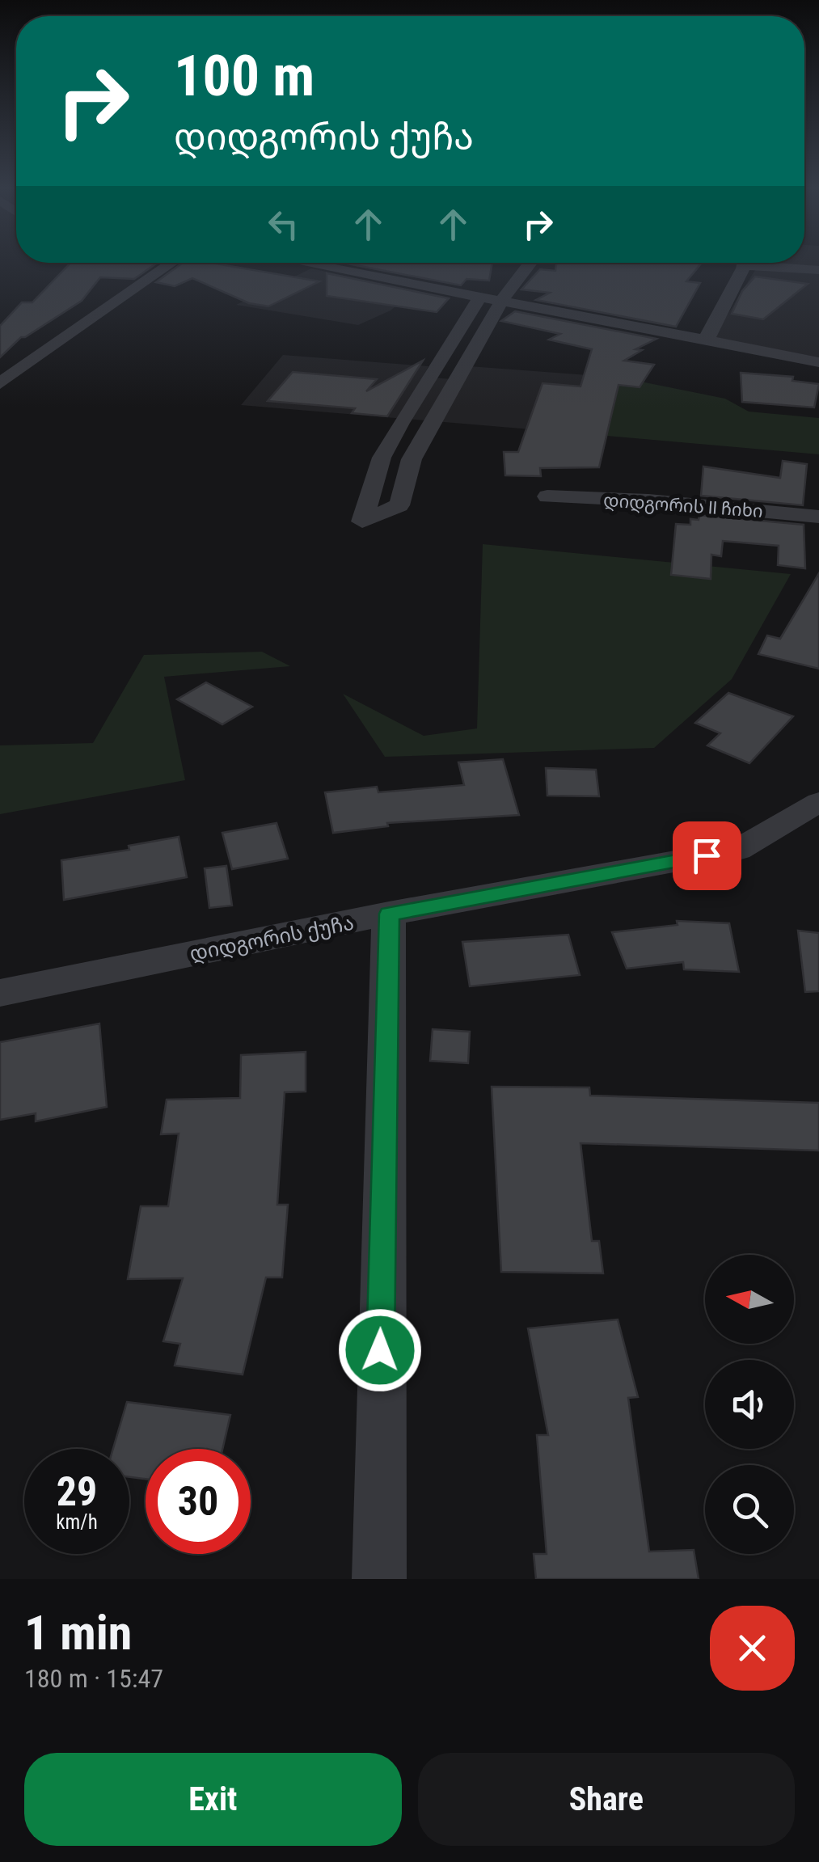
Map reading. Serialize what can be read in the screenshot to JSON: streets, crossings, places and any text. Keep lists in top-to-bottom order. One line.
{"streets":{"street":["დიდგორის II ჩიხი","დიდგორის ქუჩა"]},"north":"left","page":{"turn":["100 m","დიდგორის ქუჩა"],"speed":"29 km/h","limit":"30","heading":["1 min","180 m · 15:47"],"buttons":["Exit","Share"]}}
